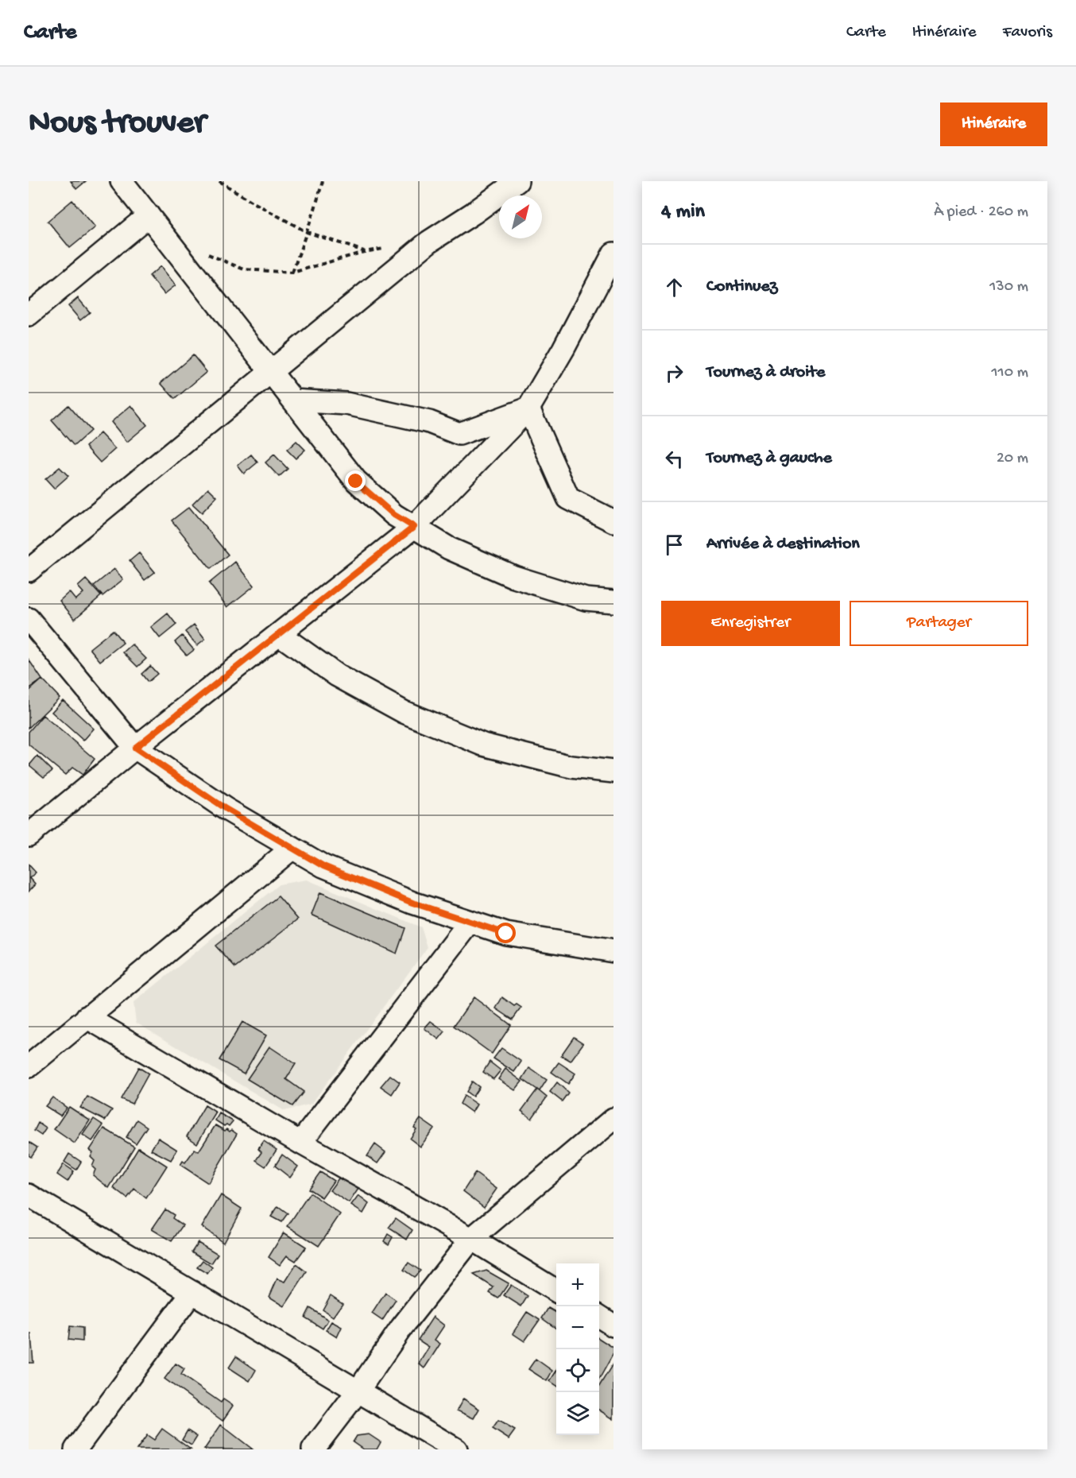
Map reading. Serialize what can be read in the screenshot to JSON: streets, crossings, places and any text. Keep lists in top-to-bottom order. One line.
{"north":"top right","page":{"header":"Carte","nav":["Carte","Itinéraire","Favoris"],"buttons":["Itinéraire",["Enregistrer","Partager"]],"title":"Nous trouver","heading":["4 min","À pied · 260 m"],"list":[["Continuez","130 m"],["Tournez à droite","110 m"],["Tournez à gauche","20 m"],"Arrivée à destination"],"map_buttons":["+","−"]}}
